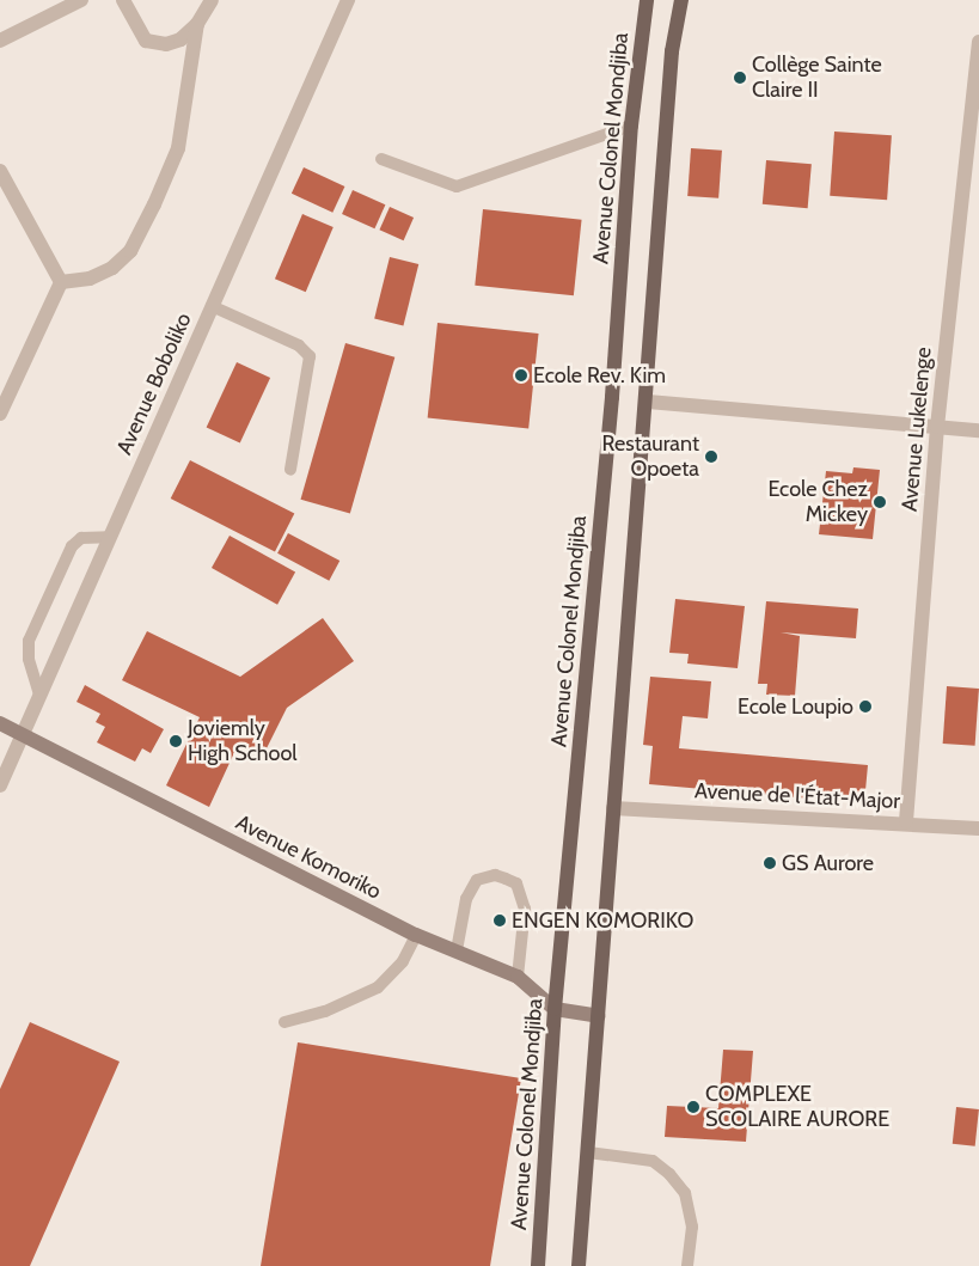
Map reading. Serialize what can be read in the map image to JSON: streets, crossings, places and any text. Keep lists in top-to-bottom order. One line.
{"streets":{"main road":["Avenue Colonel Mondjiba"],"street":["Avenue Boboliko","Avenue Lukelenge","Avenue de l'État-Major","Avenue Komoriko"]},"crossings":[["Avenue Colonel Mondjiba","Avenue Komoriko"],["Avenue Boboliko","Avenue Komoriko"],["Avenue Lukelenge","Avenue de l'État-Major"]],"places":["Collège Sainte Claire II","Ecole Rev. Kim","Restaurant Opoeta","Ecole Chez Mickey","Ecole Loupio","Joviemly High School","GS Aurore","ENGEN KOMORIKO","COMPLEXE SCOLAIRE AURORE"]}
